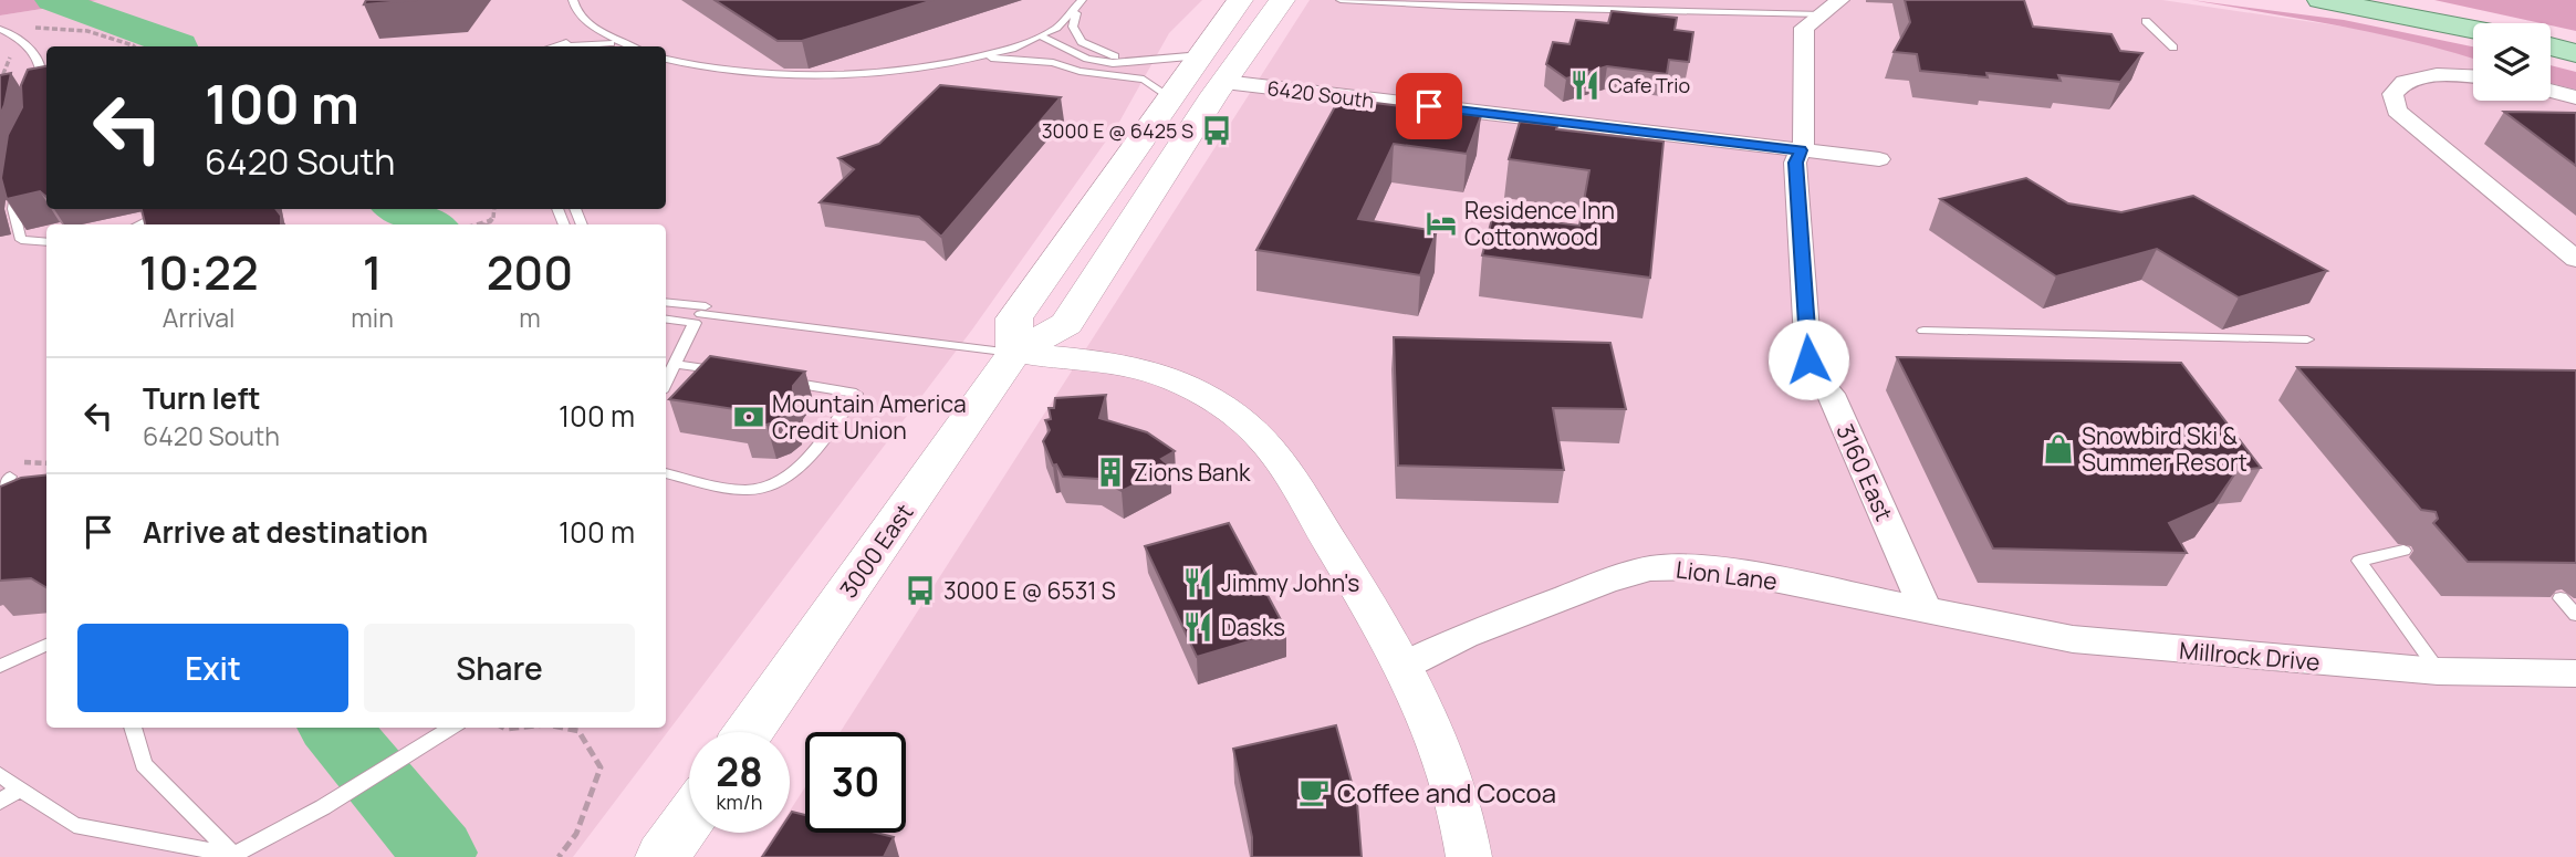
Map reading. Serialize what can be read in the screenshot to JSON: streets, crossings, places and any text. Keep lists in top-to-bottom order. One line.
{"streets":{"main road":["3000 East"],"street":["6420 South","3160 East","Lion Lane","Millrock Drive"]},"crossings":[["6420 South","3160 East"],["6420 South","3000 East"],["3160 East","Lion Lane"],["3160 East","Millrock Drive"],["Lion Lane","Millrock Drive"]],"places":{"restaurant":["Cafe Trio","Jimmy John's","Dasks"],"bus stop":["3000 E @ 6425 S","3000 E @ 6531 S"],"hotel":["Residence Inn Cottonwood"],"bank":["Mountain America Credit Union"],"shop":["Snowbird Ski & Summer Resort"],"building":["Zions Bank"],"cafe":["Coffee and Cocoa"]},"page":{"turn":["100 m","6420 South"],"eta":["10:22","Arrival","1","min","200","m"],"list":[{"name":"Turn left","note":"6420 South","value":"100 m"},{"name":"Arrive at destination","value":"100 m"}],"buttons":["Exit","Share"],"speed":"28 km/h","limit":"30"}}
